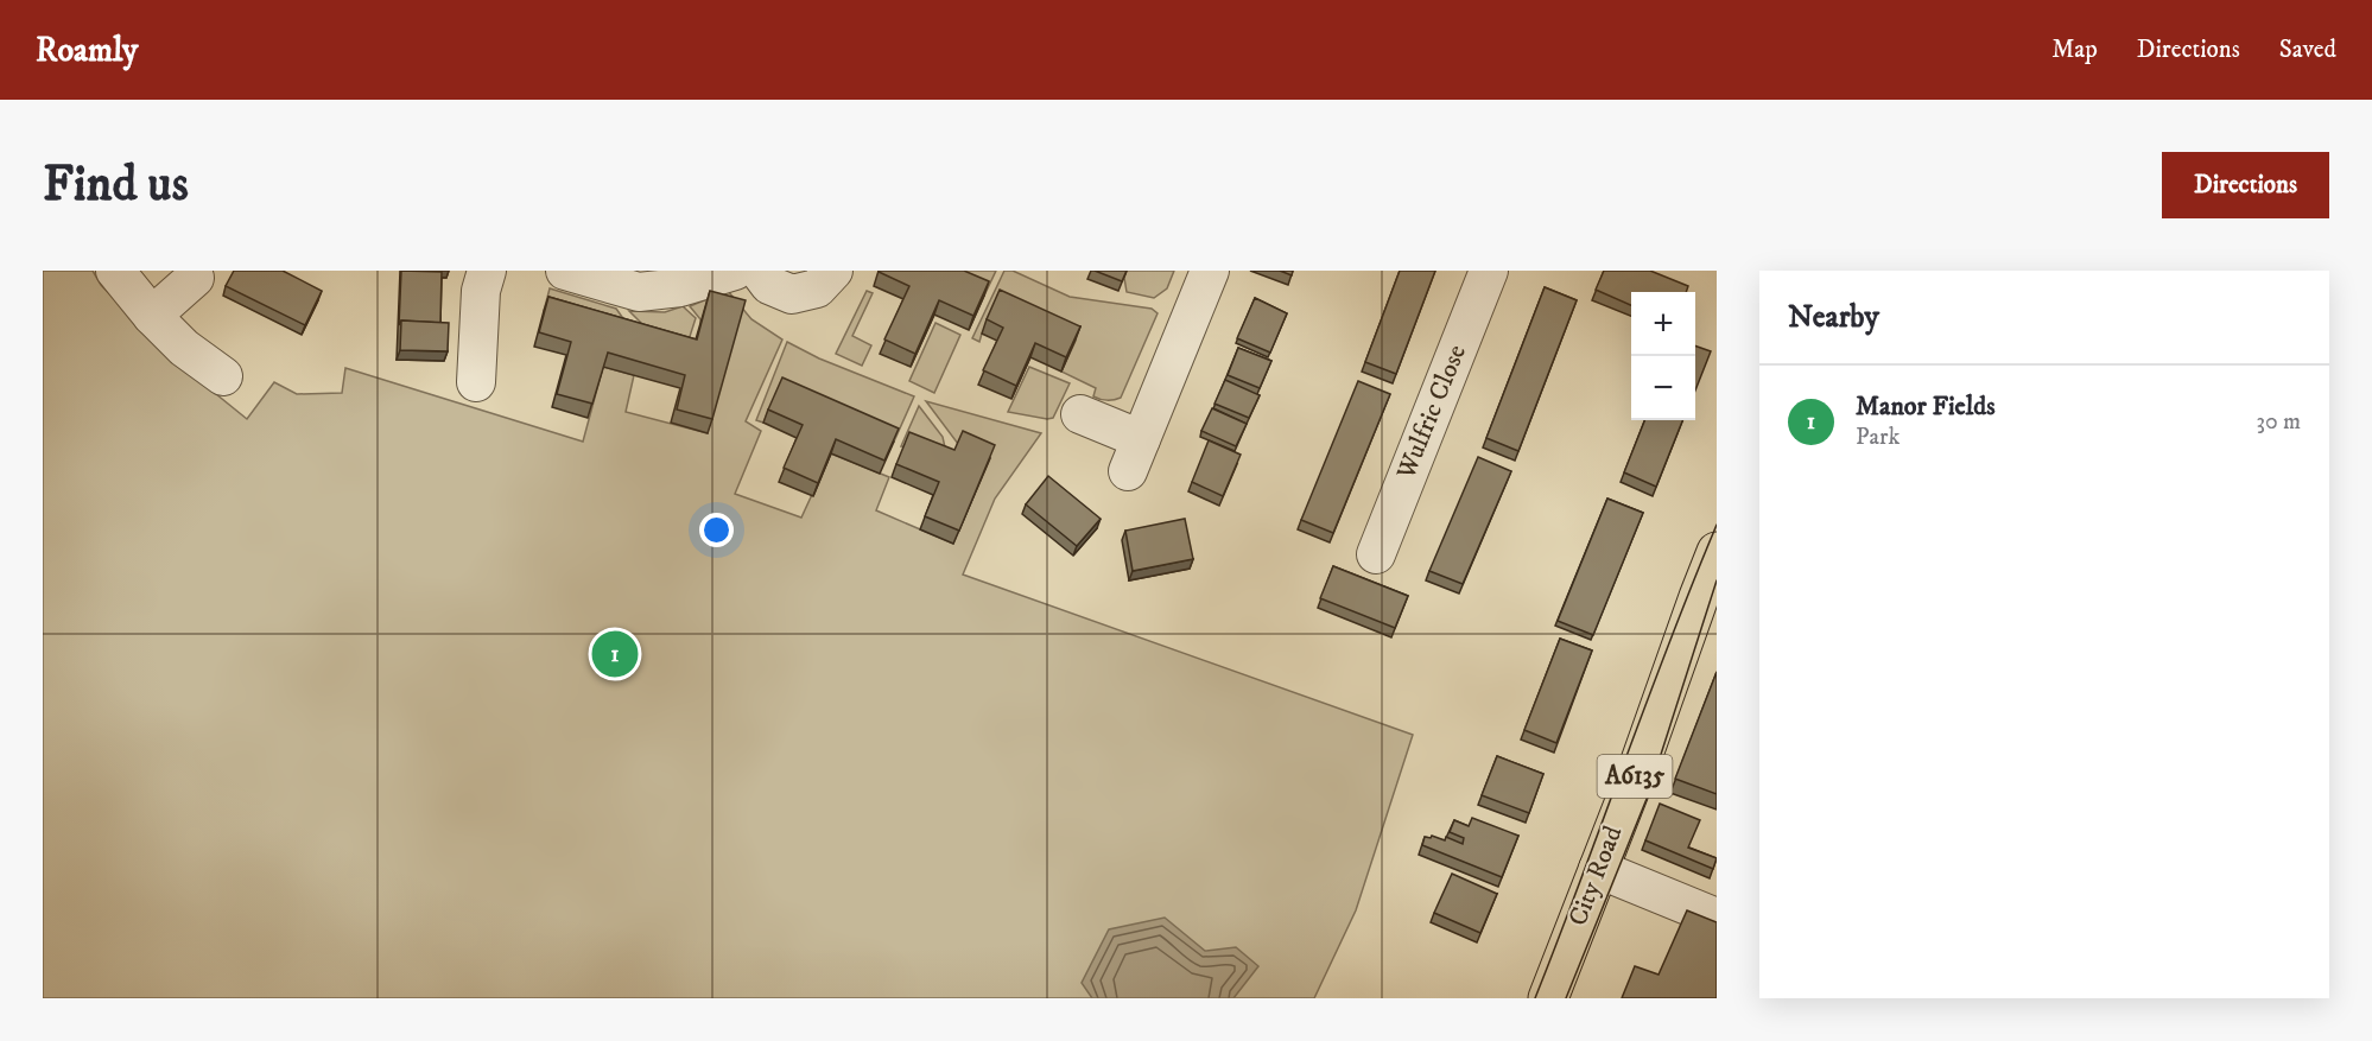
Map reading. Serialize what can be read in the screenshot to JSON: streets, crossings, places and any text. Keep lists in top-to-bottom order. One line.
{"streets":{"main road":["A6135","City Road"],"street":["Wulfric Close"]},"page":{"header":"Roamly","nav":["Map","Directions","Saved"],"buttons":"Directions","title":"Find us","heading":"Nearby","map_buttons":["+","−"],"list":[{"mark":"1","name":"Manor Fields","note":"Park","value":"30 m"}],"pins":"1"}}
